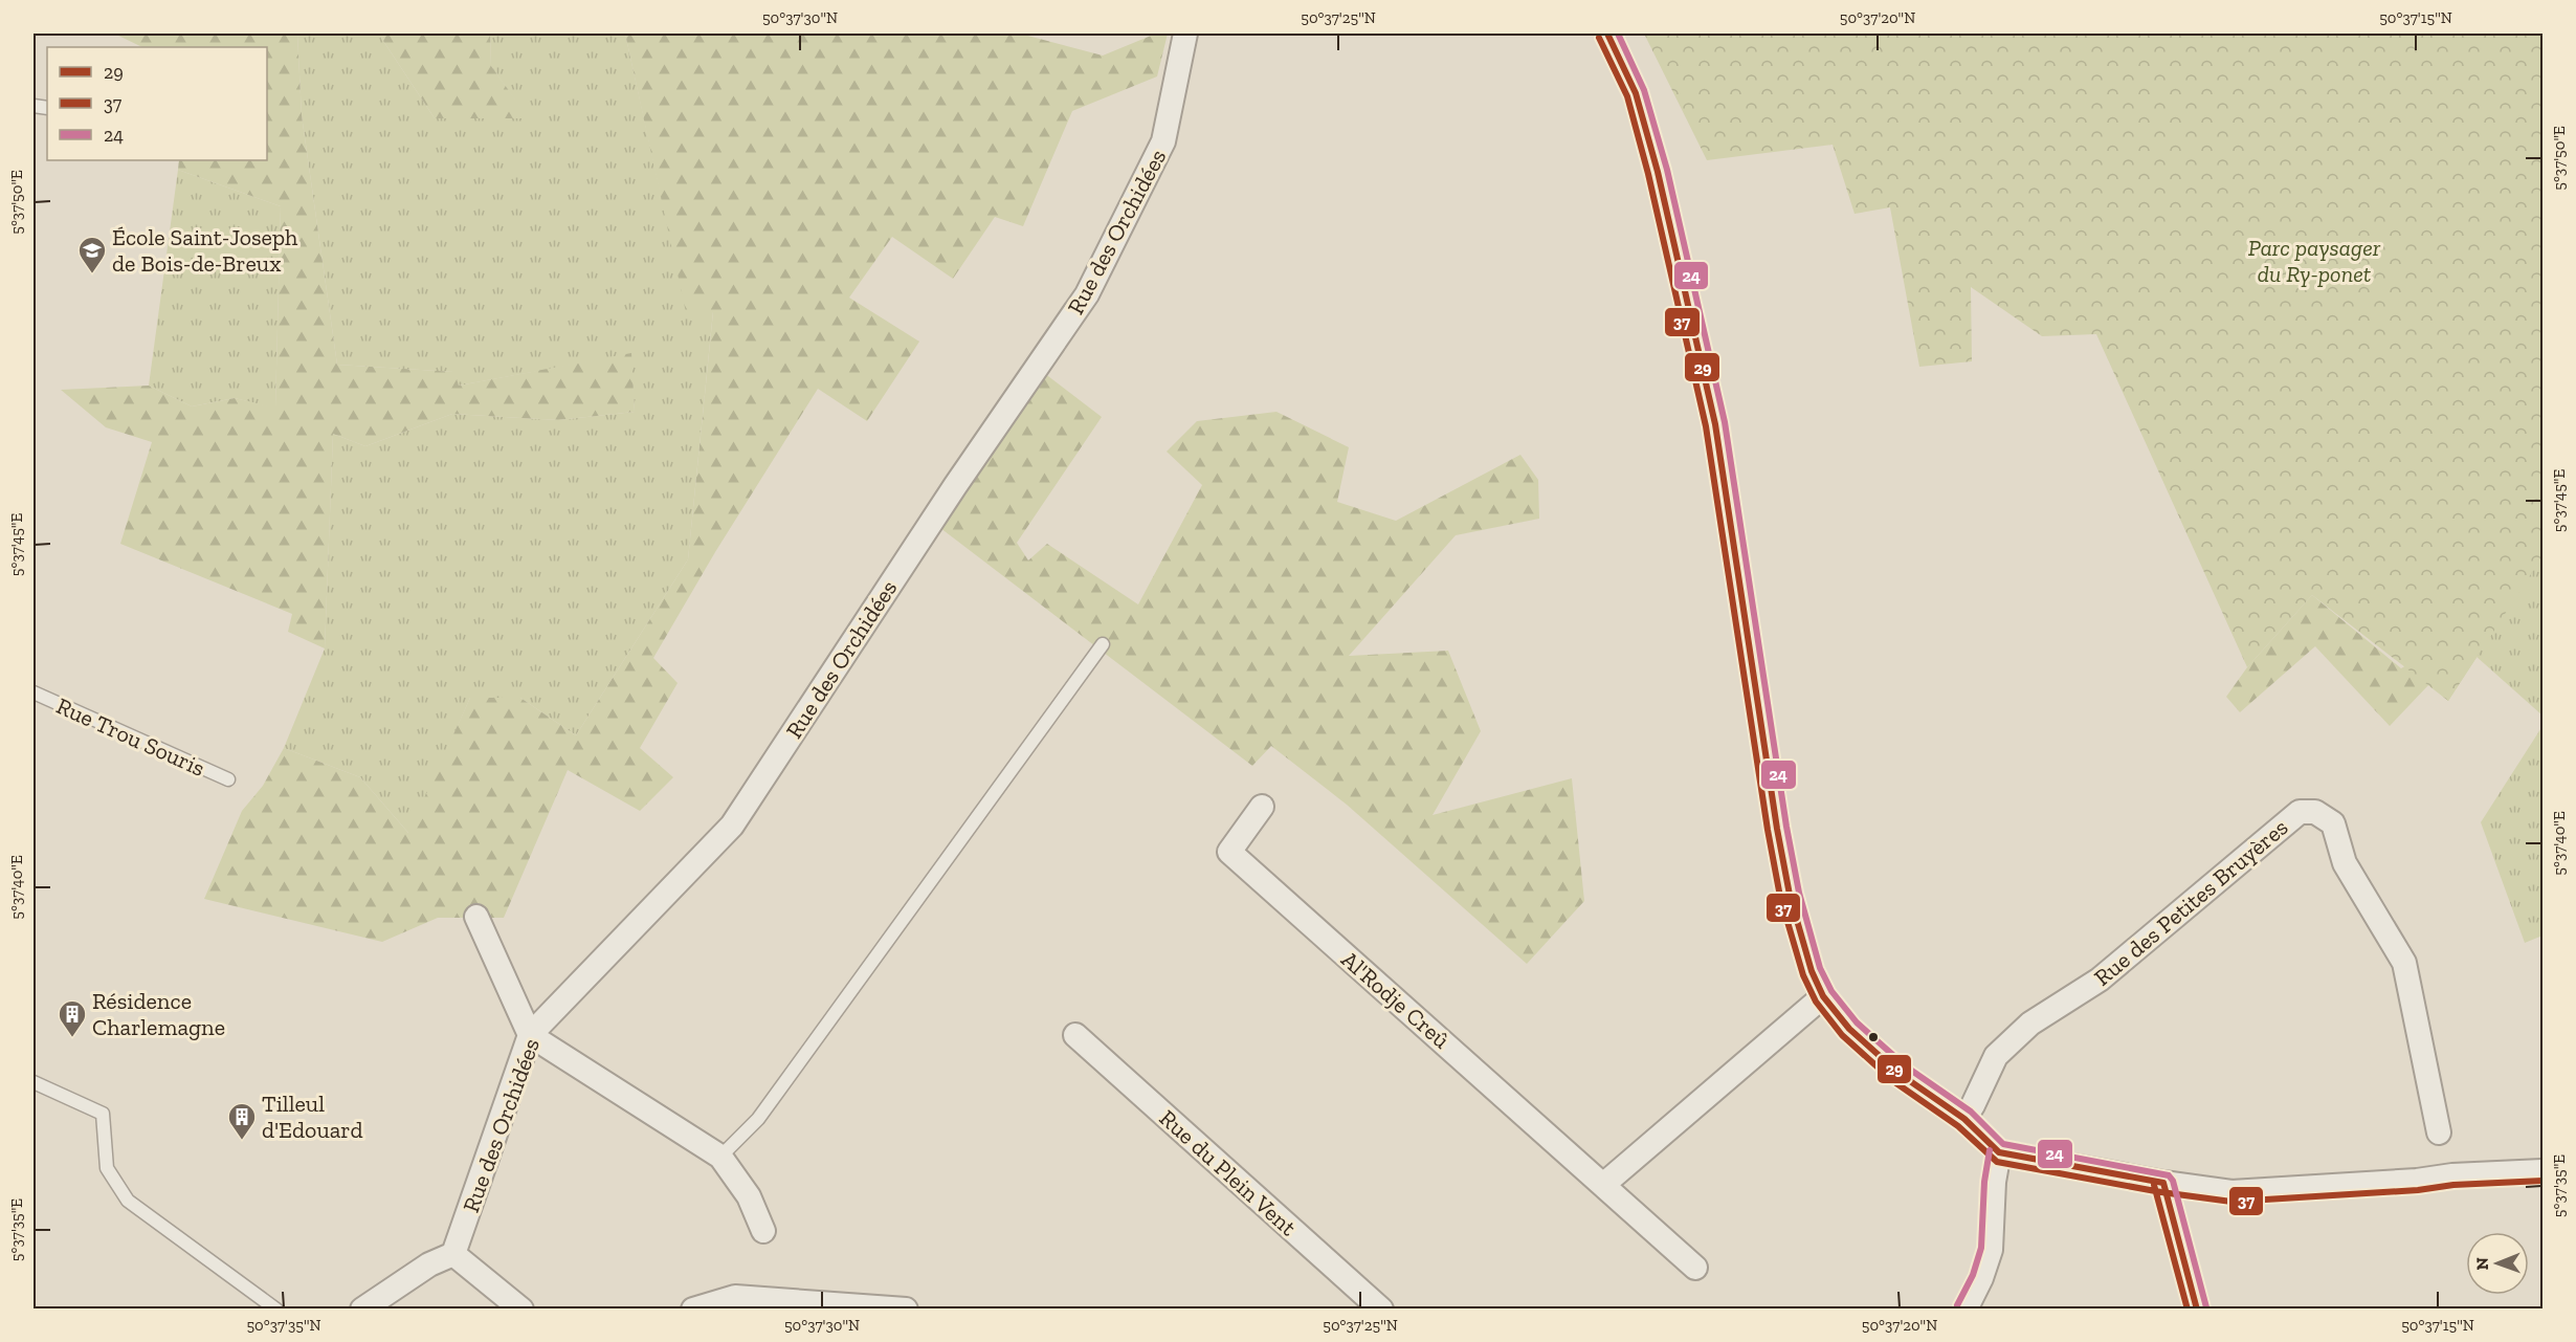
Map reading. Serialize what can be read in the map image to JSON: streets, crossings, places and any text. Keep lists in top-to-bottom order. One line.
{"streets":{"street":["Rue des Orchidées","Rue des Petites Bruyères","Al'Rodje Creû","Rue du Plein Vent"],"lane":["Rue Trou Souris"]},"parks":["Parc paysager du Ry-ponet"],"places":{"school or university":["École Saint-Joseph de Bois-de-Breux"],"building":["Résidence Charlemagne","Tilleul d'Edouard"]},"lines":["transit line 29","transit line 24","transit line 37"],"legend":["29","37","24"],"north":"left","coordinates":["50°37'30\"N","50°37'25\"N","50°37'20\"N","50°37'15\"N","5°37'50\"E","5°37'45\"E","5°37'40\"E","5°37'35\"E","50°37'35\"N"]}
